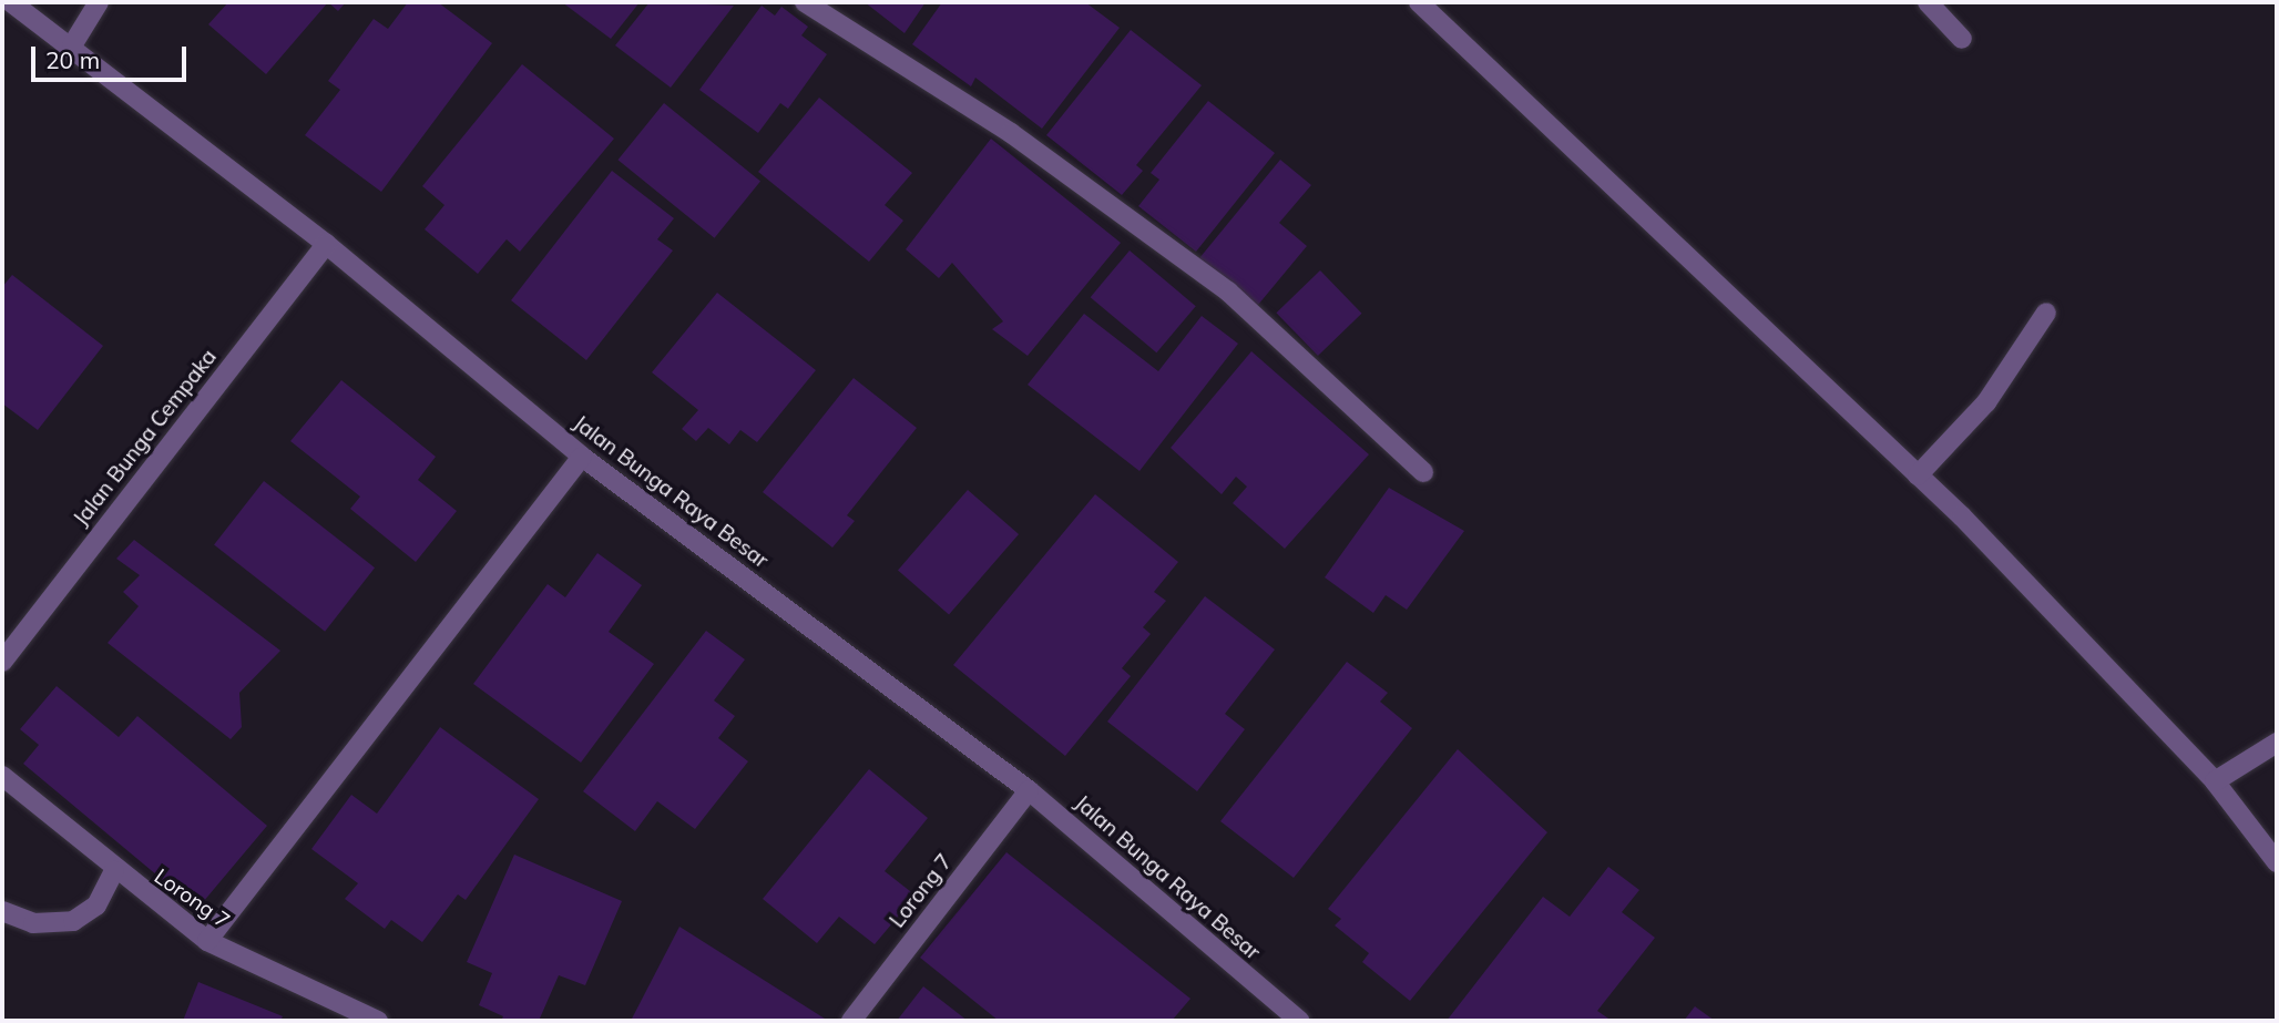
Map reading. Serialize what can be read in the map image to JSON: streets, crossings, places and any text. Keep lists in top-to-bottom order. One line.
{"streets":{"street":["Jalan Bunga Cempaka","Jalan Bunga Raya Besar","Lorong 7"]},"crossings":[["Jalan Bunga Cempaka","Jalan Bunga Raya Besar"],["Jalan Bunga Raya Besar","Lorong 7"]],"scale_bar":"20 m"}
